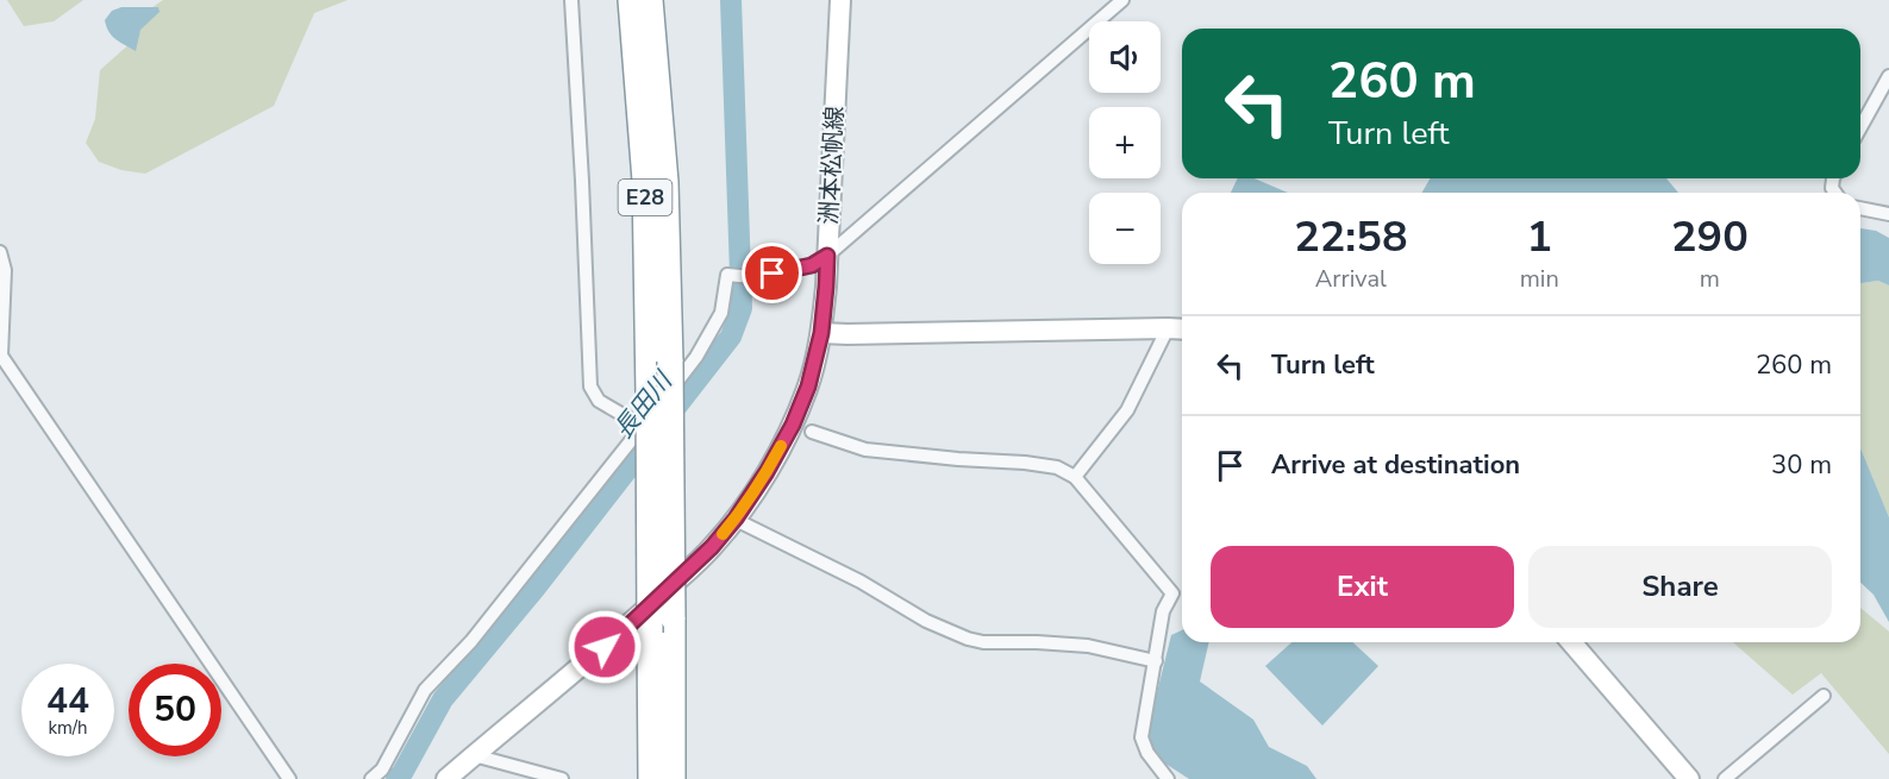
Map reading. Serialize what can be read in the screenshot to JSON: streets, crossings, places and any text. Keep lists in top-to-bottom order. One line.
{"streets":{"highway":["E28"],"main road":["洲本松帆線"]},"water":["長田川"],"page":{"map_buttons":["+","−"],"turn":["260 m","Turn left"],"eta":["22:58","Arrival","1","min","290","m"],"list":[{"name":"Turn left","value":"260 m"},{"name":"Arrive at destination","value":"30 m"}],"buttons":["Exit","Share"],"speed":"44 km/h","limit":"50"}}
